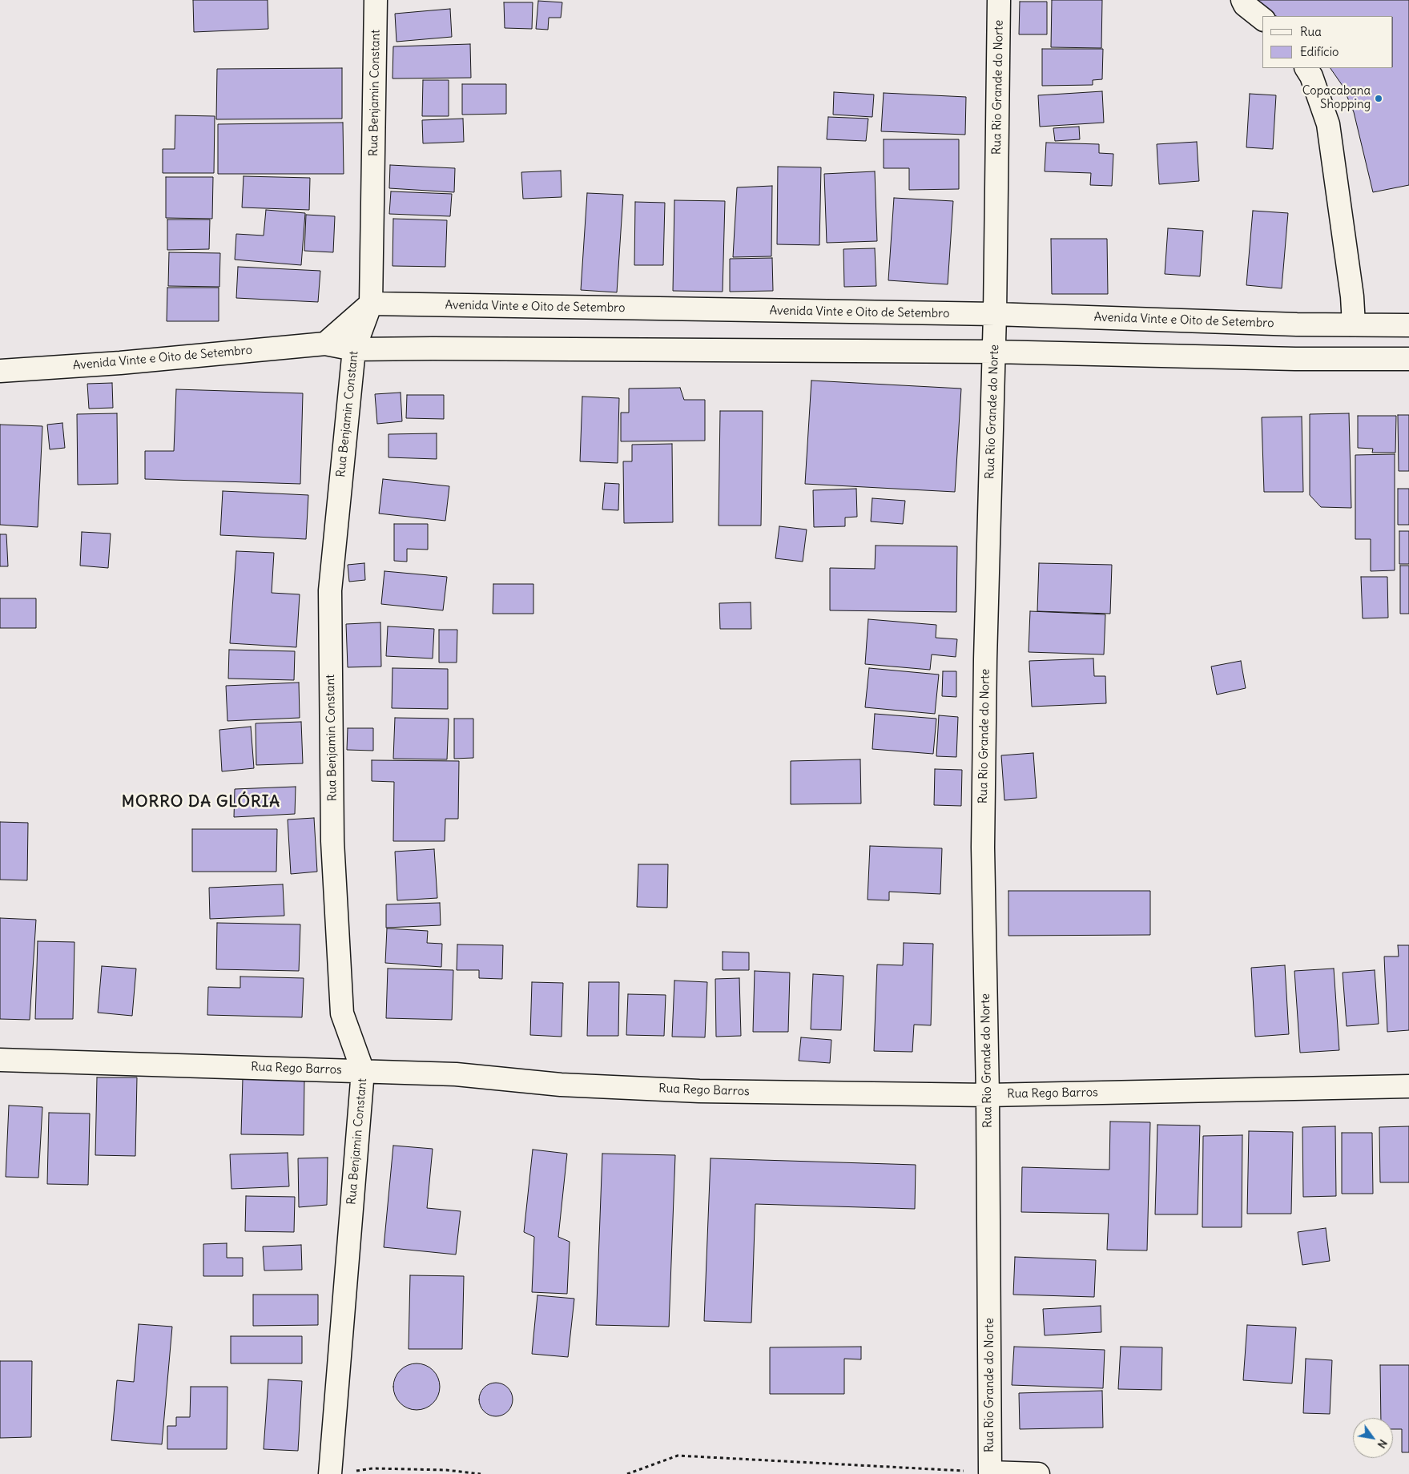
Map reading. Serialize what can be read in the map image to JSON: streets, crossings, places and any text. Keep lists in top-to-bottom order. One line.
{"streets":{"street":["Rua Rio Grande do Norte","Rua Benjamin Constant","Avenida Vinte e Oito de Setembro","Rua Rego Barros"]},"crossings":[["Rua Rio Grande do Norte","Avenida Vinte e Oito de Setembro"],["Rua Rio Grande do Norte","Rua Rego Barros"],["Rua Benjamin Constant","Avenida Vinte e Oito de Setembro"],["Rua Benjamin Constant","Rua Rego Barros"]],"districts":["MORRO DA GLÓRIA"],"places":["Copacabana Shopping"],"legend":["Rua","Edifício"],"north":"bottom right"}
